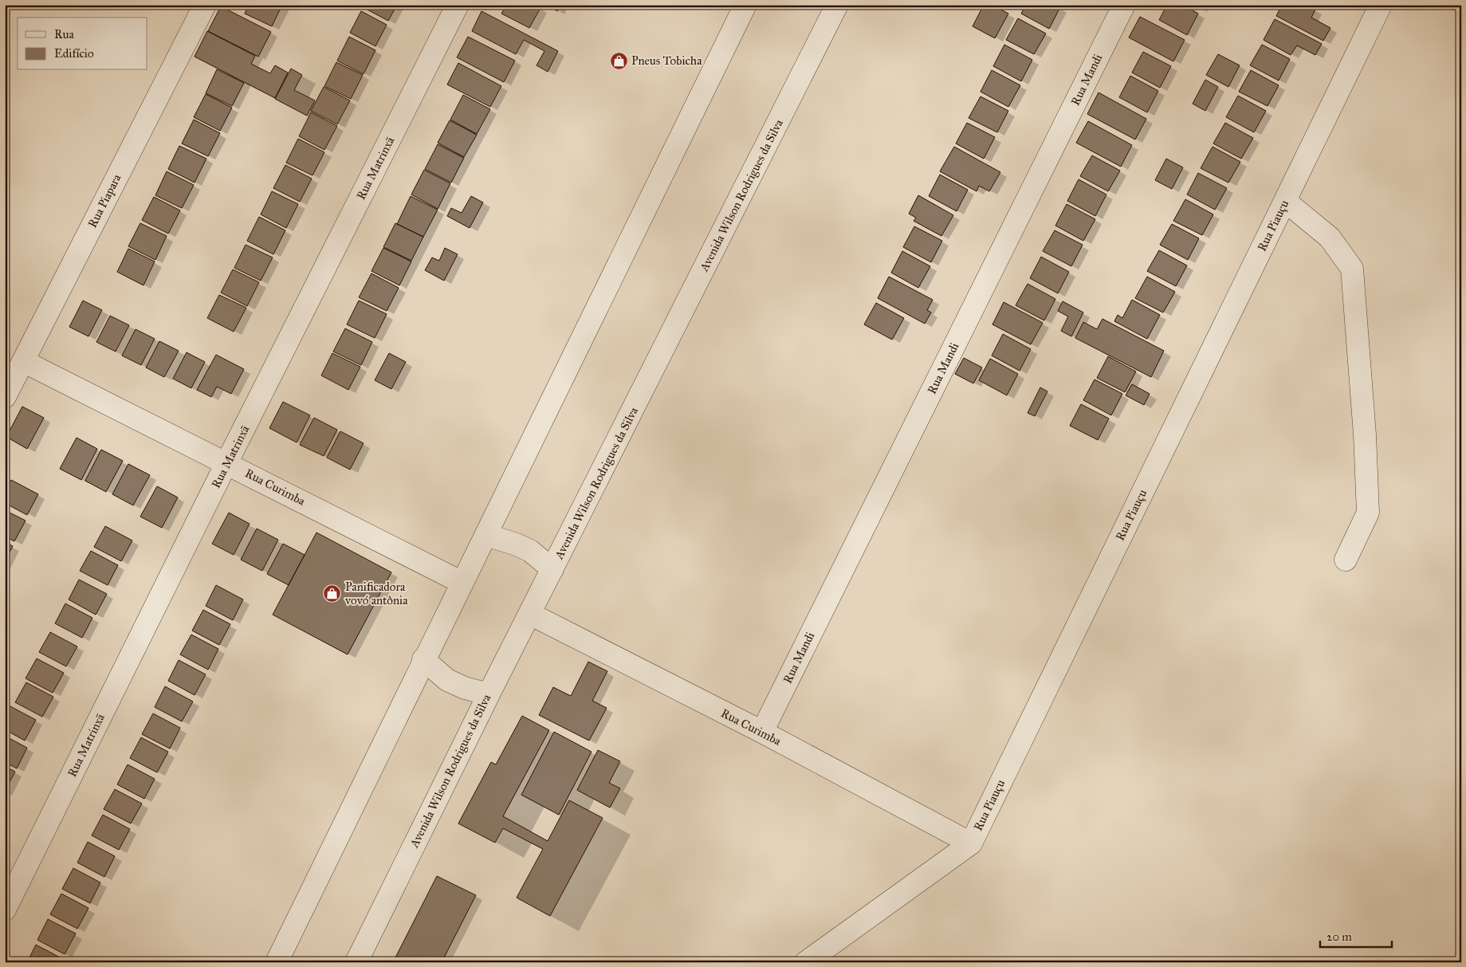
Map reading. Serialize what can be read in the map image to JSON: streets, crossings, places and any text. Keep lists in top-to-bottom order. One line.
{"streets":{"street":["Rua Mandi","Rua Matrinxã","Avenida Wilson Rodrigues da Silva","Rua Piapara","Rua Piauçu","Rua Curimba"]},"crossings":[["Rua Mandi","Rua Curimba"],["Rua Matrinxã","Rua Curimba"],["Avenida Wilson Rodrigues da Silva","Rua Curimba"],["Rua Piapara","Rua Curimba"],["Rua Piauçu","Rua Curimba"]],"places":{"shop":["Pneus Tobicha","Panificadora vovó antônia"]},"legend":["Rua","Edifício"],"scale_bar":"20 m"}
